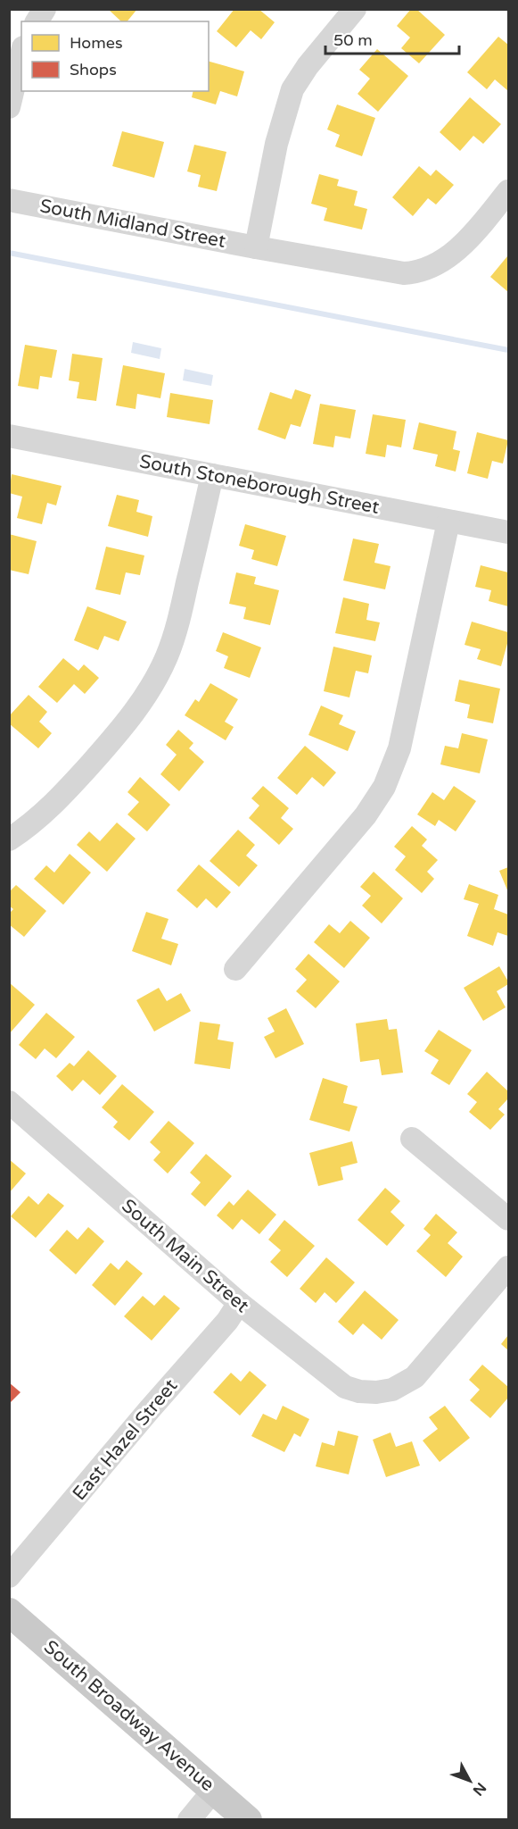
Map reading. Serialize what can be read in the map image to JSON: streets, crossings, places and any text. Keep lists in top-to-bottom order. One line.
{"streets":{"main road":["South Broadway Avenue"],"street":["South Midland Street","South Stoneborough Street","South Main Street","East Hazel Street"]},"crossings":[["South Main Street","East Hazel Street"]],"legend":["Homes","Shops"],"scale_bar":"50 m","north":"bottom right"}
